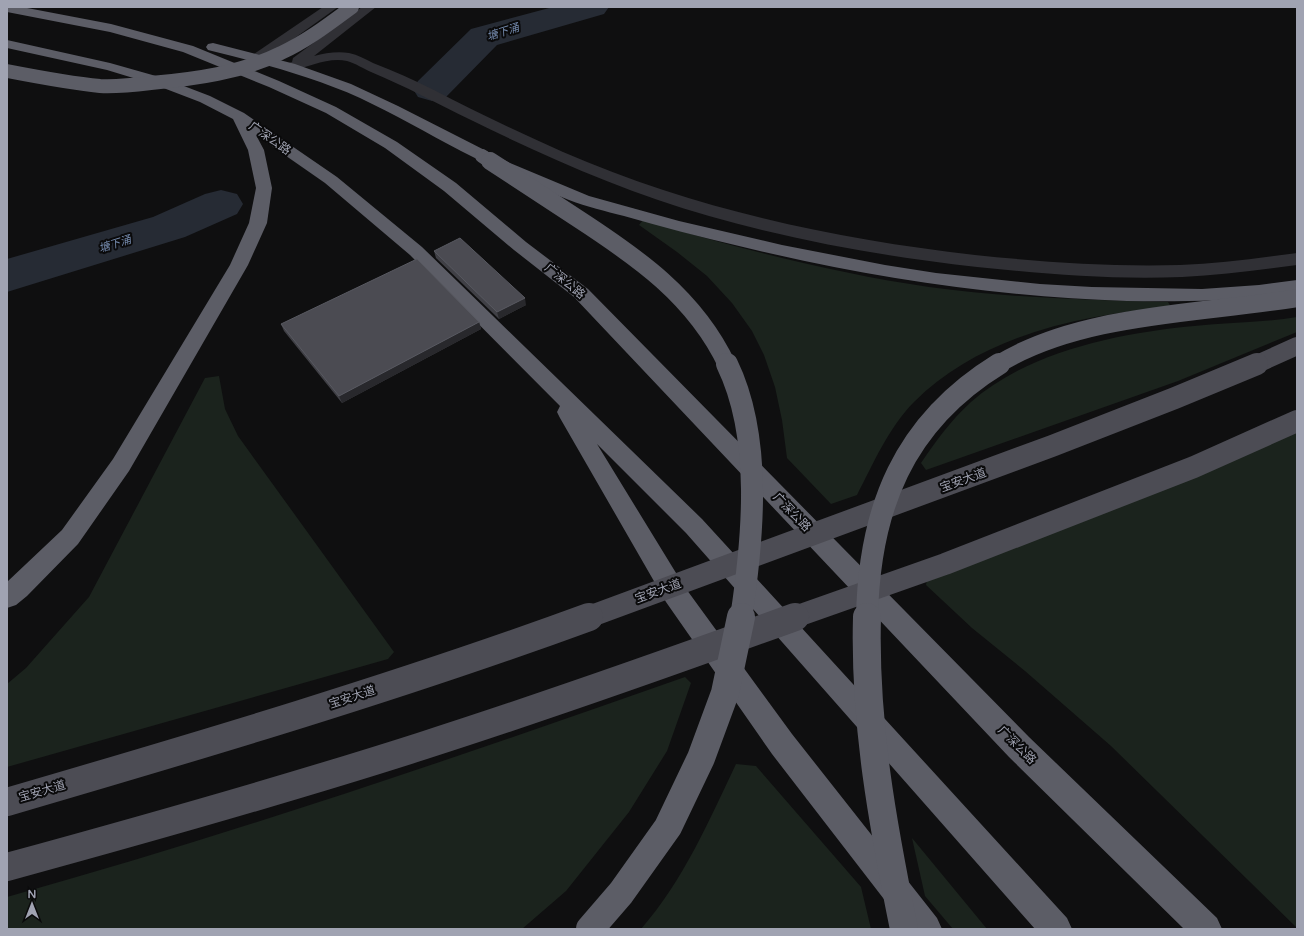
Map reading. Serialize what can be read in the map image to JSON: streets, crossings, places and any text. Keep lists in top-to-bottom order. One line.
{"streets":{"highway":["广深公路"],"main road":["宝安大道"]},"water":["塘下涌"],"north":"top"}
